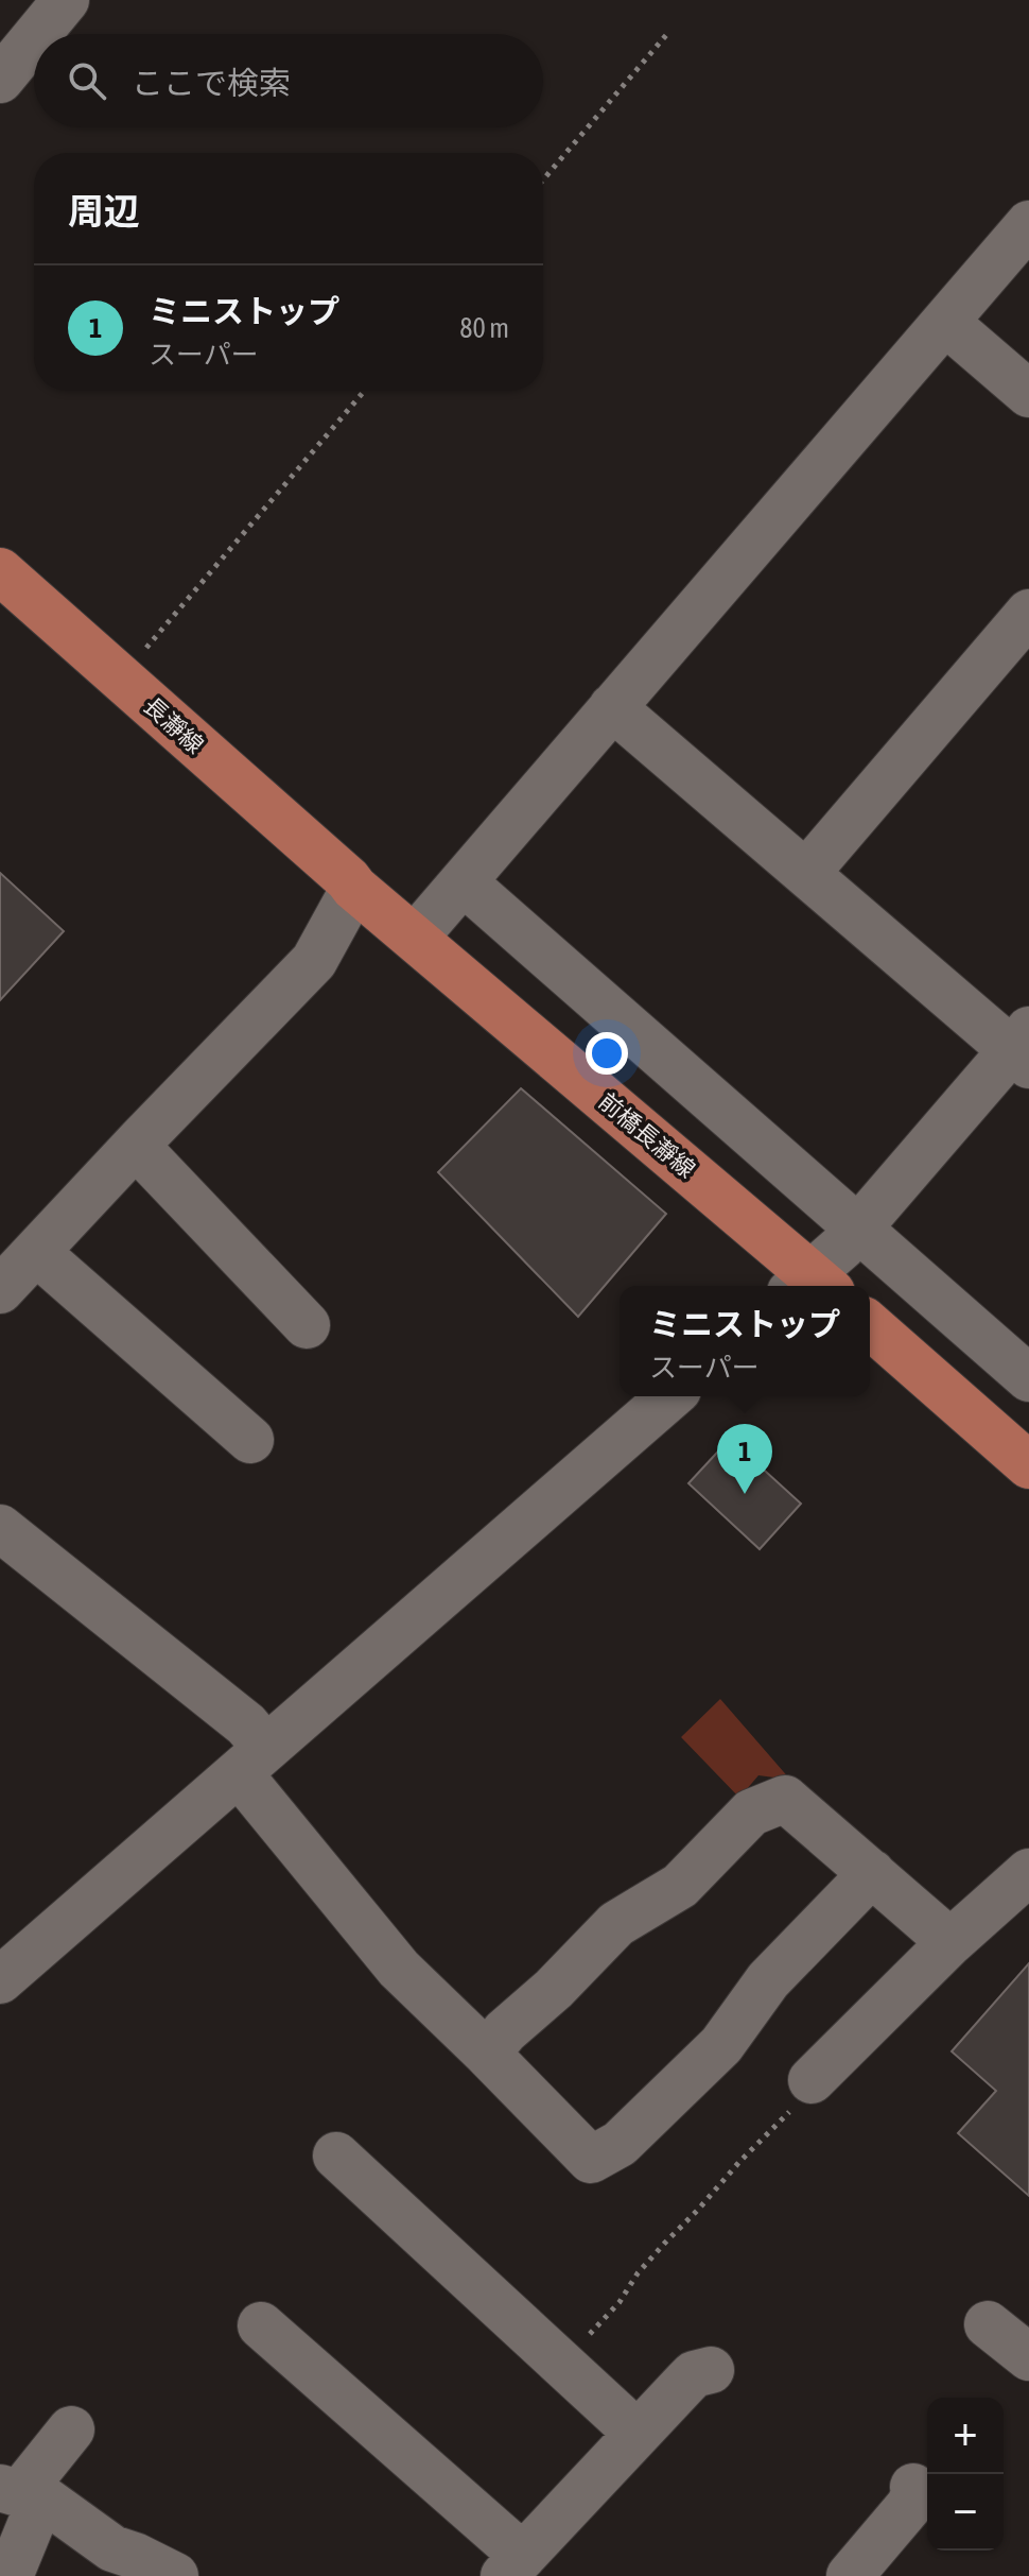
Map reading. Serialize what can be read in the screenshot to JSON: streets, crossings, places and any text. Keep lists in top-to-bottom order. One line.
{"streets":{"main road":["長瀞線","前橋長瀞線"]},"crossings":[["長瀞線","前橋長瀞線"]],"page":{"search":"ここで検索","heading":"周辺","list":[{"mark":"1","name":"ミニストップ","note":"スーパー","value":"80 m"}],"popup":["ミニストップ","スーパー"],"pins":"1","map_buttons":["+","−"]}}
